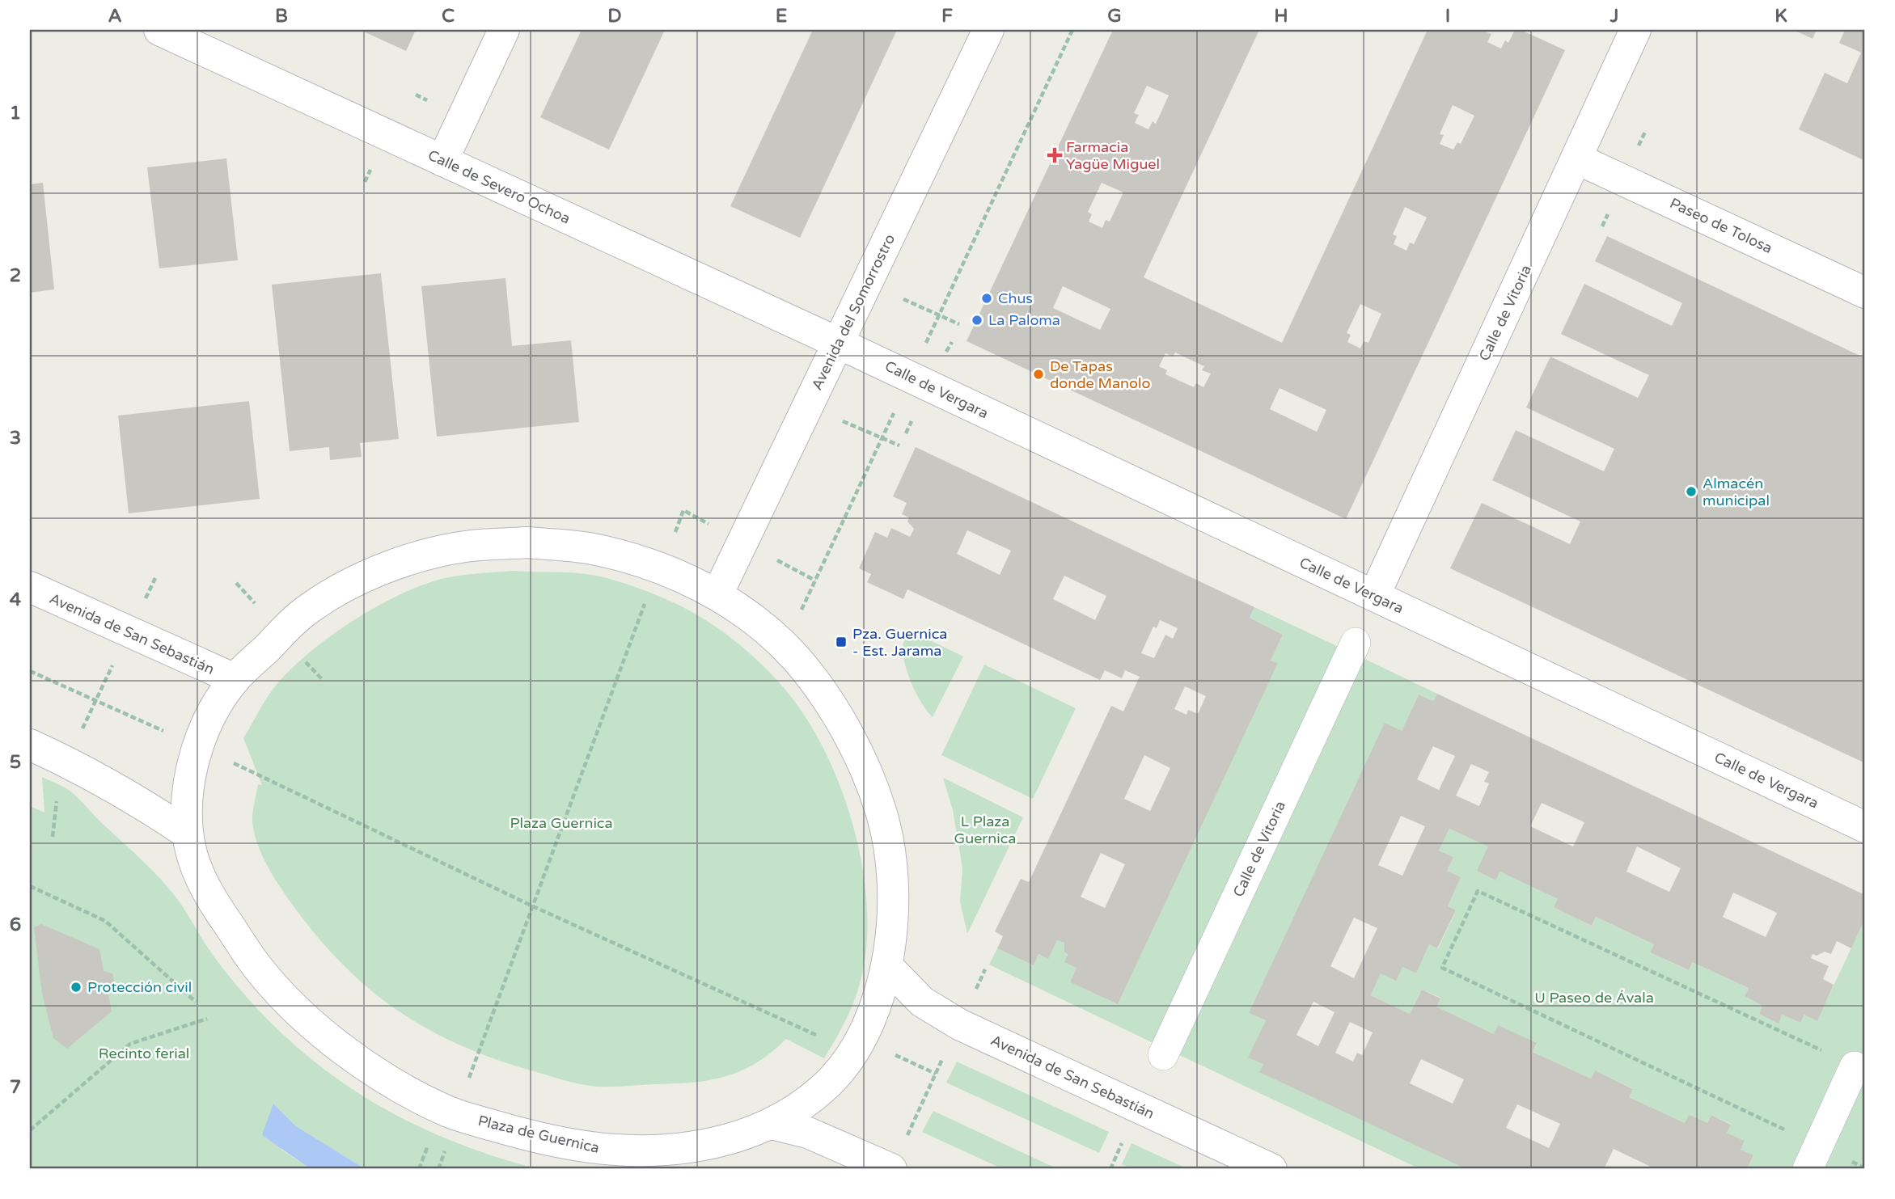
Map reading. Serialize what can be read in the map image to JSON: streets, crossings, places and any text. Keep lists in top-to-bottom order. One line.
{"streets":{"street":["Calle de Severo Ochoa","Paseo de Tolosa","Avenida del Somorrostro","Calle de Vitoria","Calle de Vergara","Avenida de San Sebastián","Plaza de Guernica"]},"crossings":[["Calle de Severo Ochoa","Avenida del Somorrostro"],["Calle de Severo Ochoa","Calle de Vergara"],["Paseo de Tolosa","Calle de Vitoria"],["Avenida del Somorrostro","Calle de Vergara"],["Avenida del Somorrostro","Plaza de Guernica"],["Calle de Vitoria","Calle de Vergara"],["Avenida de San Sebastián","Plaza de Guernica"]],"parks":["L Plaza Guernica","Plaza Guernica","U Paseo de Ávala","Recinto ferial"],"places":{"health":["Farmacia Yagüe Miguel"],"other":["Chus","La Paloma","De Tapas donde Manolo","Almacén municipal","Protección civil"],"transit":["Pza. Guernica - Est. Jarama"]},"grid":{"columns":["A","B","C","D","E","F","G","H","I","J","K"],"rows":["1","2","3","4","5","6","7"]}}
